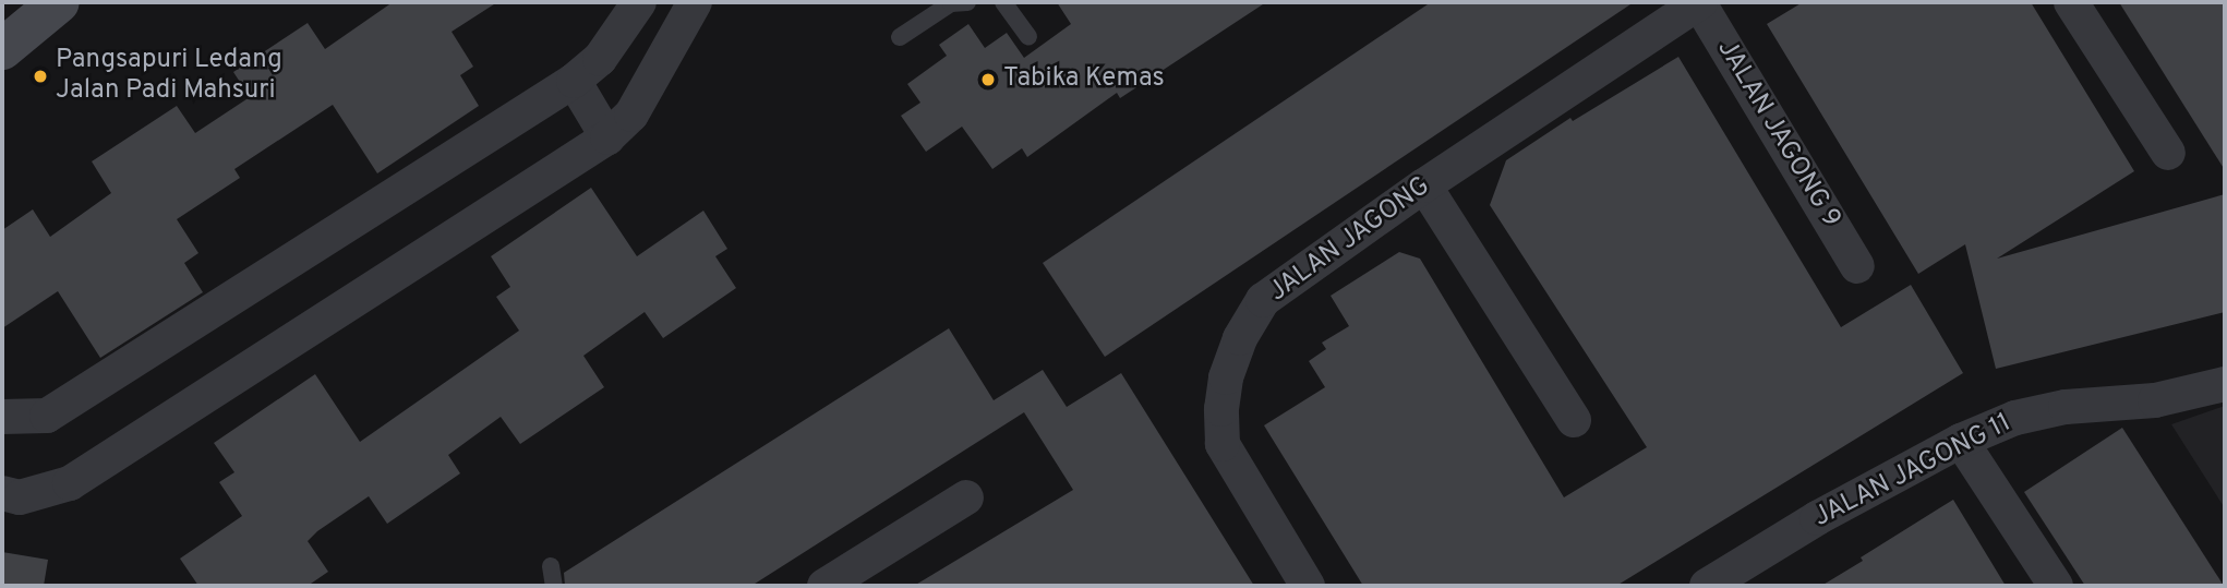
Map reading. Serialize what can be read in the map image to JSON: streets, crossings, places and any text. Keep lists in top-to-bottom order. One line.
{"streets":{"street":["JALAN JAGONG 9","JALAN JAGONG","JALAN JAGONG 11"]},"crossings":[["JALAN JAGONG 9","JALAN JAGONG"]],"places":["Pangsapuri Ledang Jalan Padi Mahsuri","Tabika Kemas"]}
